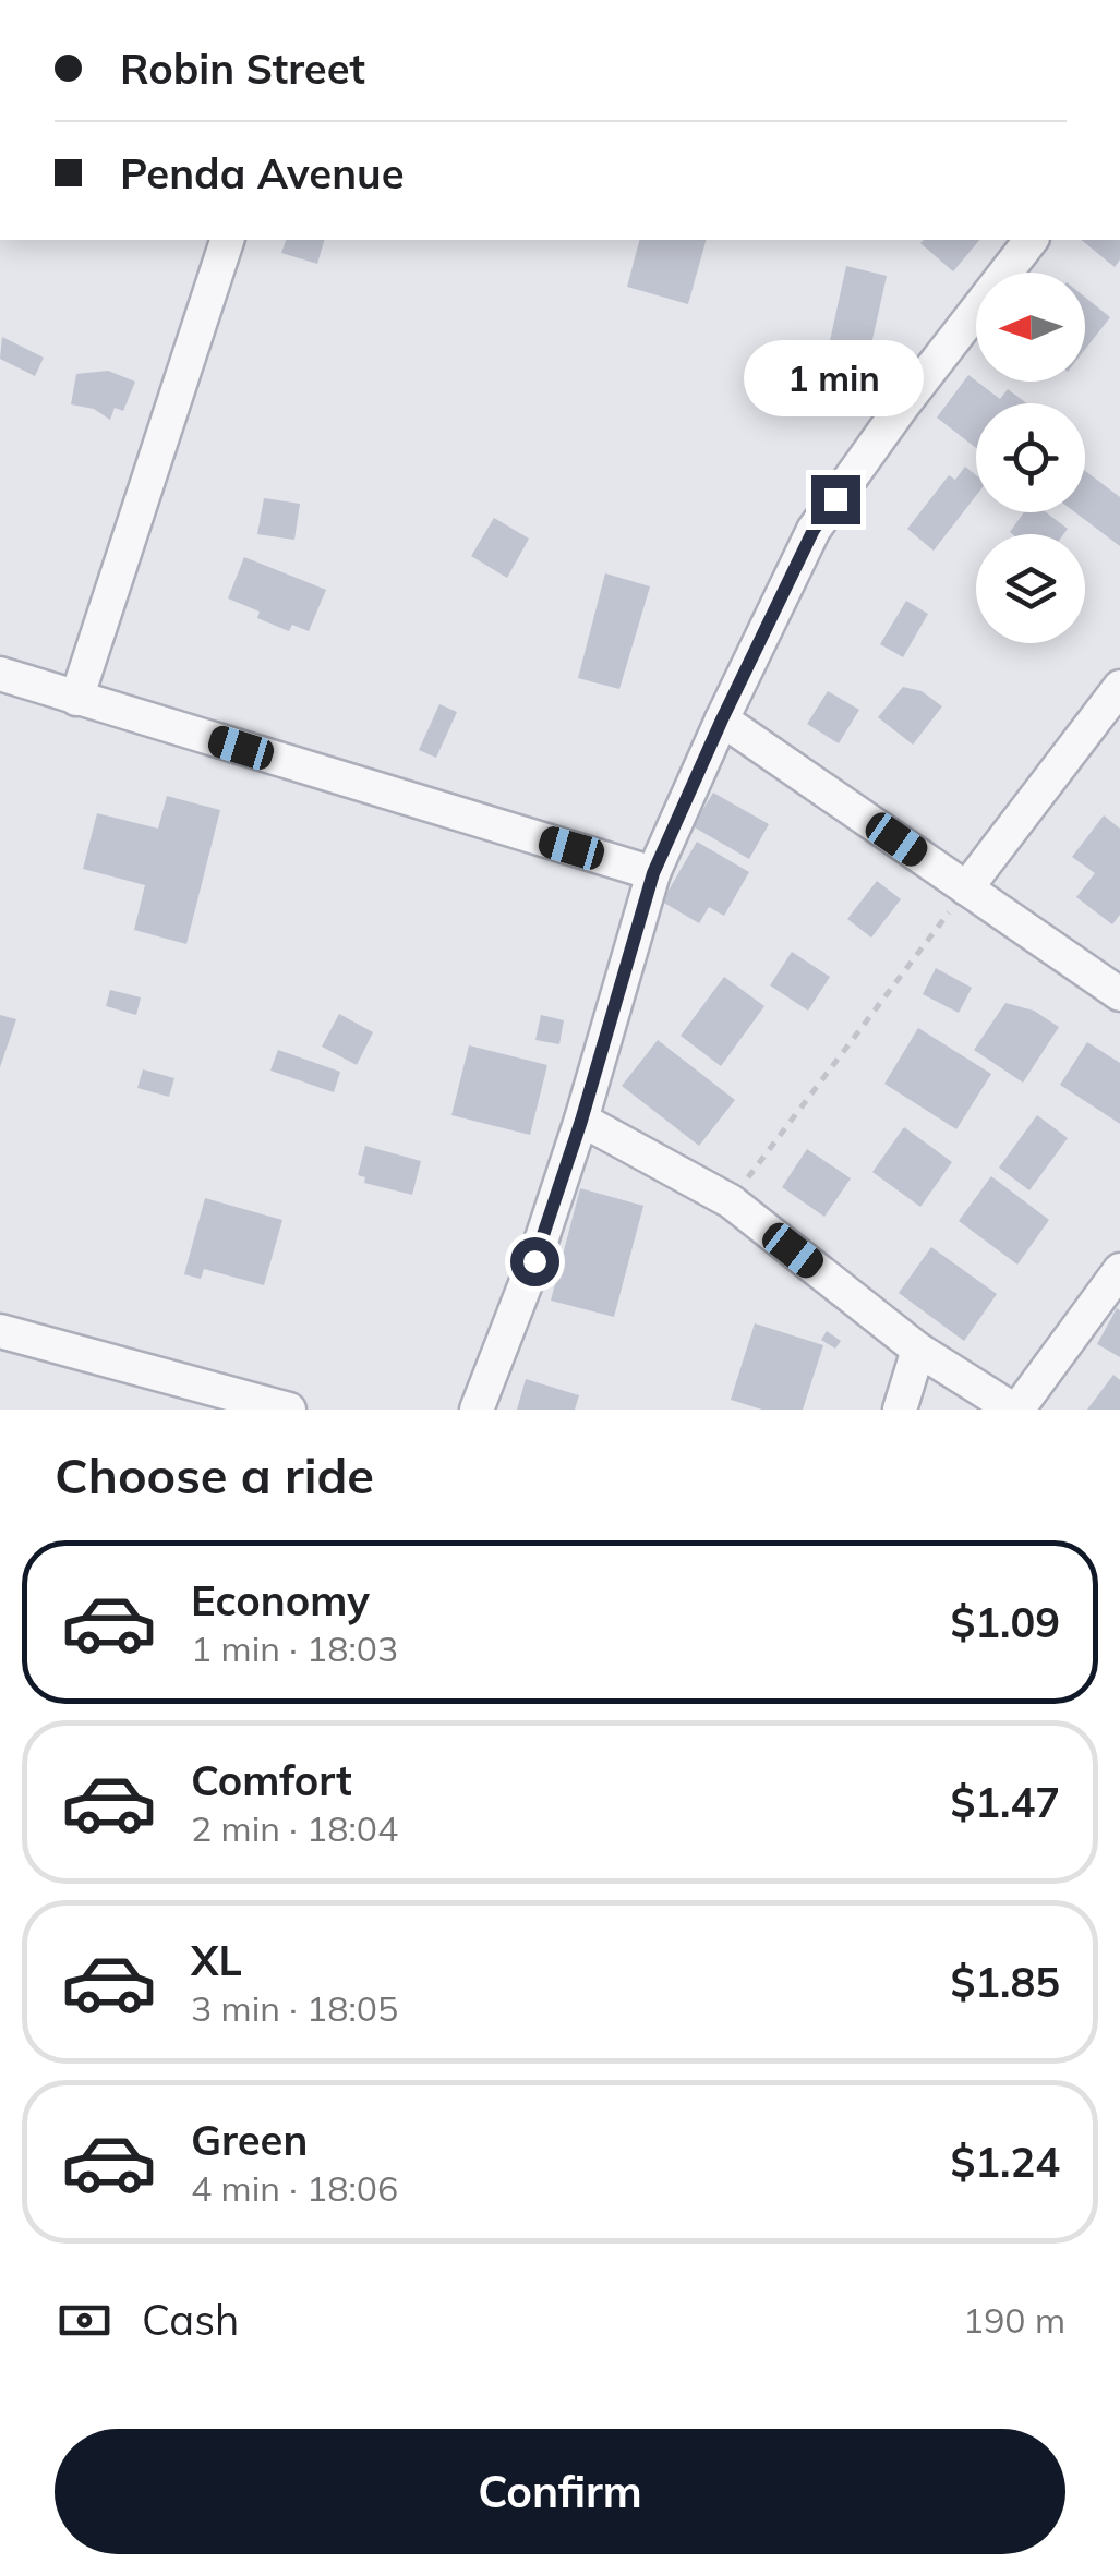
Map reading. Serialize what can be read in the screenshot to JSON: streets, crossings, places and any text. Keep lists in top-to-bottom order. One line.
{"north":"left","page":{"banner":["Robin Street","Penda Avenue"],"bubble":"1 min","heading":"Choose a ride","list":[{"name":"Economy","note":"1 min · 18:03","value":"$1.09"},{"name":"Comfort","note":"2 min · 18:04","value":"$1.47"},{"name":"XL","note":"3 min · 18:05","value":"$1.85"},{"name":"Green","note":"4 min · 18:06","value":"$1.24"}],"pay":["Cash","190 m"],"buttons":"Confirm"}}
